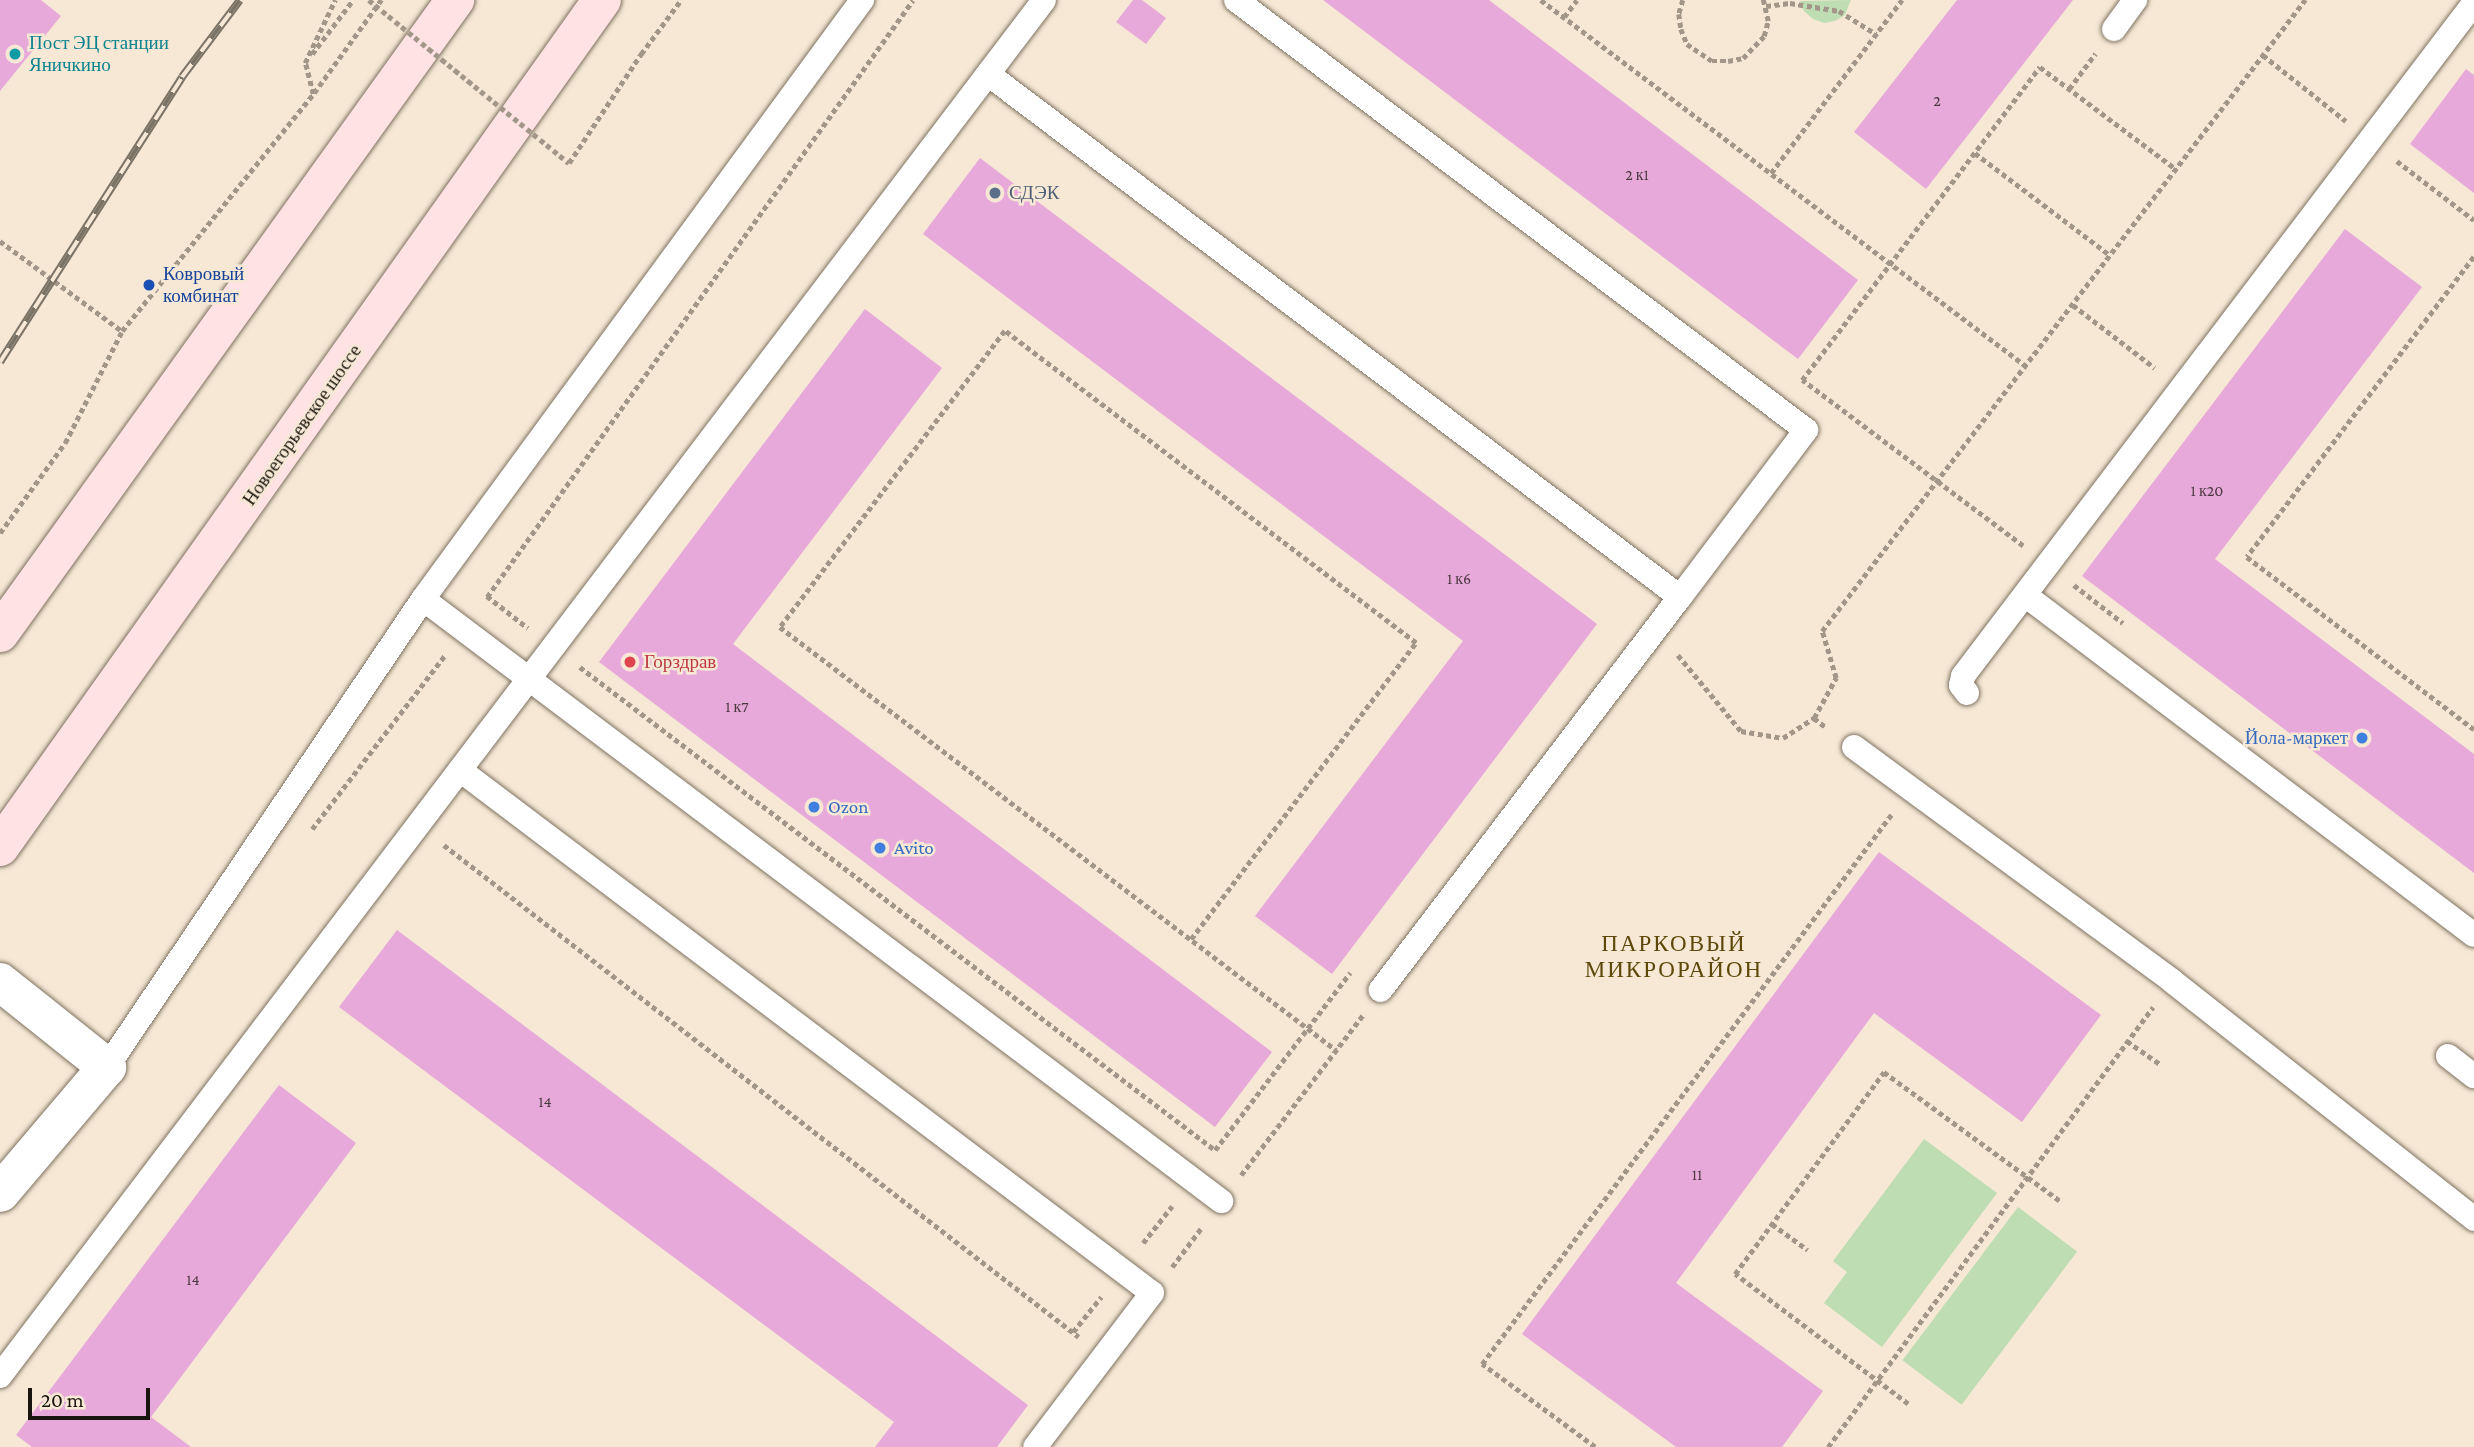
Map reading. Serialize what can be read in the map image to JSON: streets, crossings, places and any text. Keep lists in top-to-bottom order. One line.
{"streets":{"main road":["Новоегорьевское шоссе"]},"districts":["ПАРКОВЫЙ МИКРОРАЙОН"],"places":["Пост ЭЦ станции Яничкино","СДЭК","Ковровый комбинат","Горздрав","Йола-маркет","Ozon","Avito"],"house_numbers":["2","2 к1","1 к20","1 к6","1 к7","14","11","14"],"scale_bar":"20 m"}
